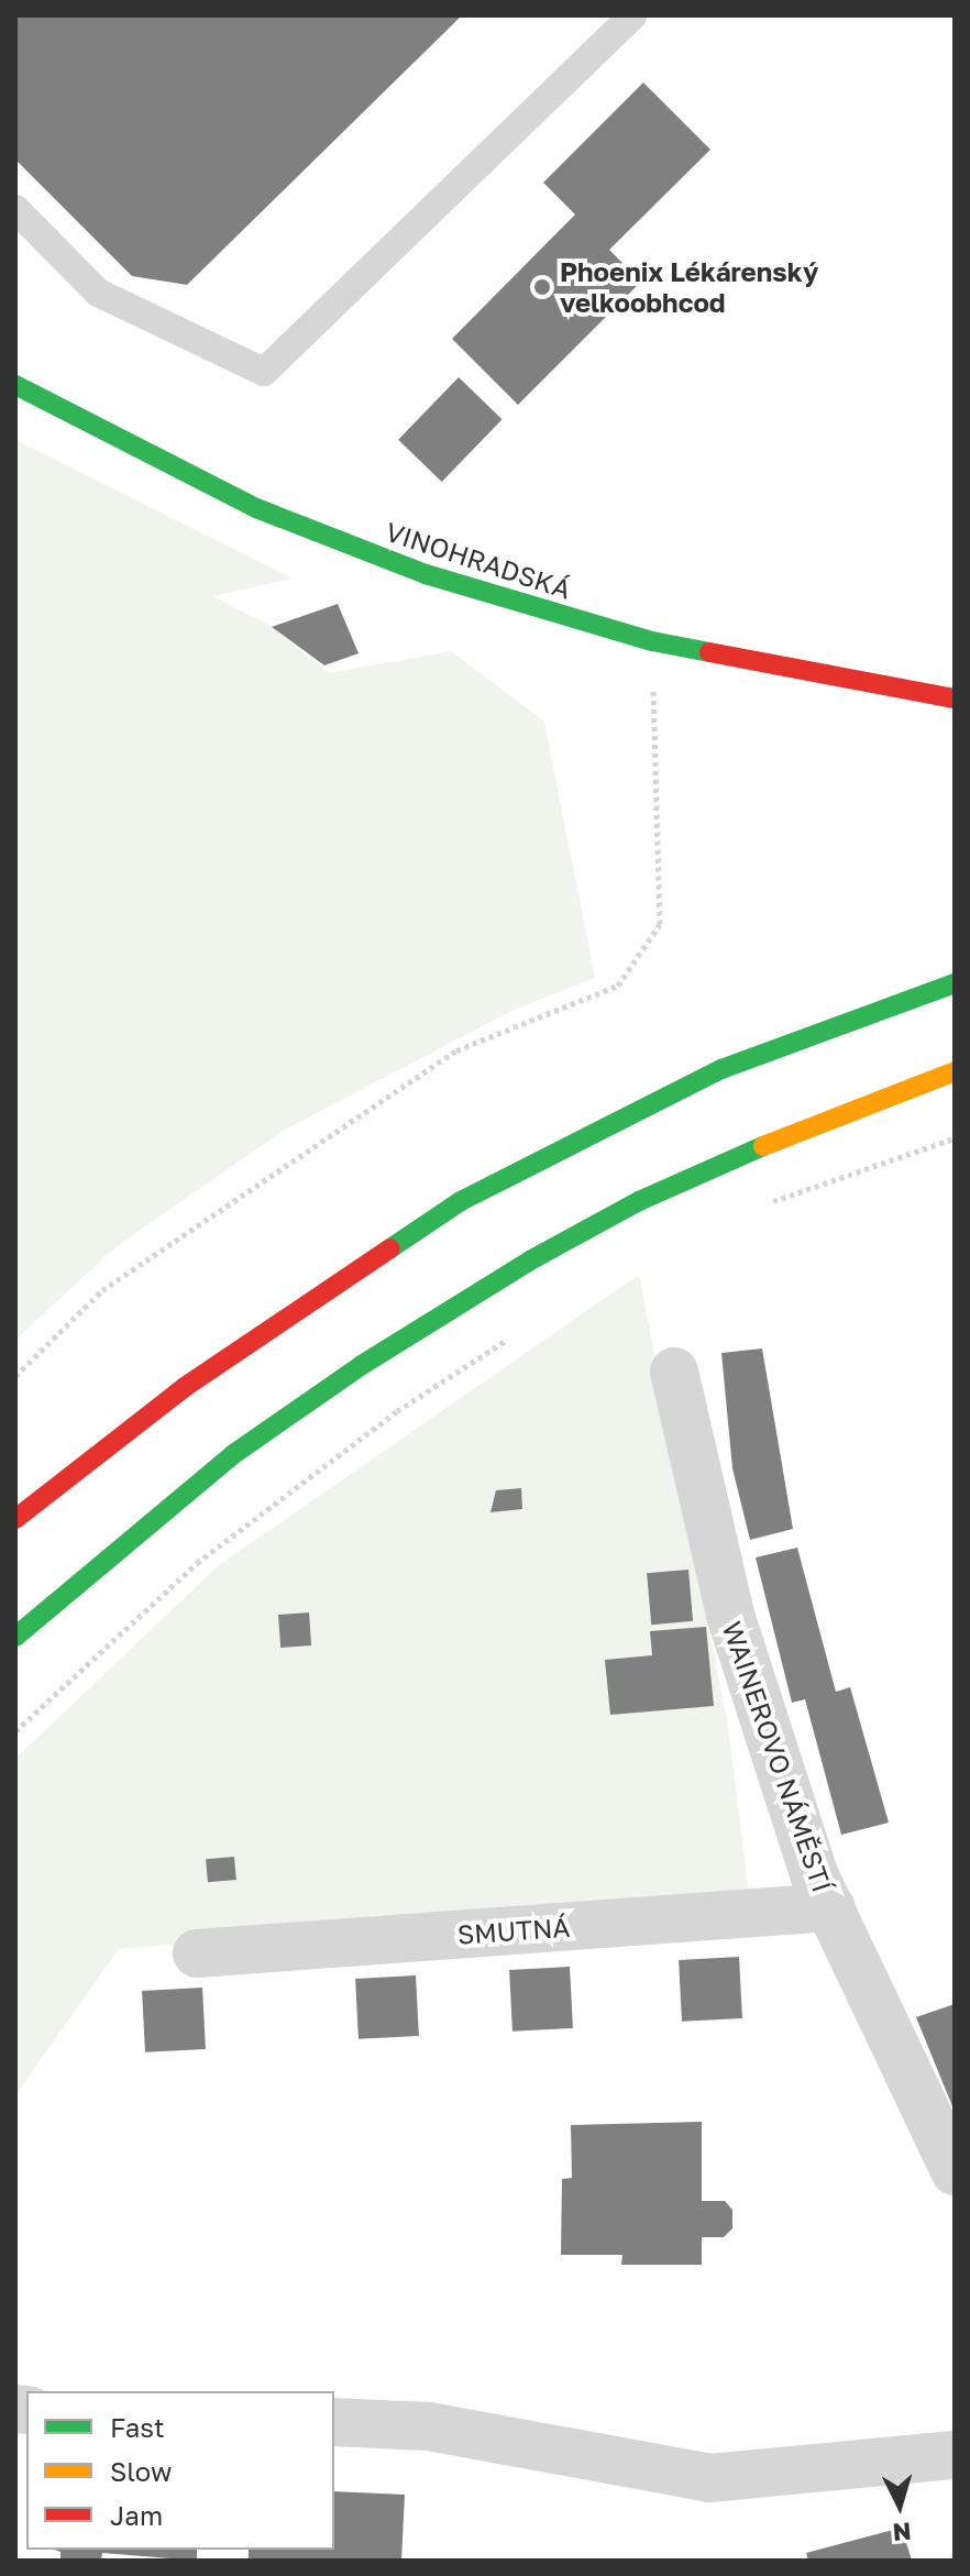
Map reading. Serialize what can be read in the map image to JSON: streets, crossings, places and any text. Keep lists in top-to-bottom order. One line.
{"streets":{"main road":["VINOHRADSKÁ"],"street":["WAINEROVO NÁMĚSTÍ","SMUTNÁ"]},"crossings":[["WAINEROVO NÁMĚSTÍ","SMUTNÁ"]],"places":["Phoenix Lékárenský velkoobhcod"],"legend":["Fast","Slow","Jam"],"north":"bottom"}
